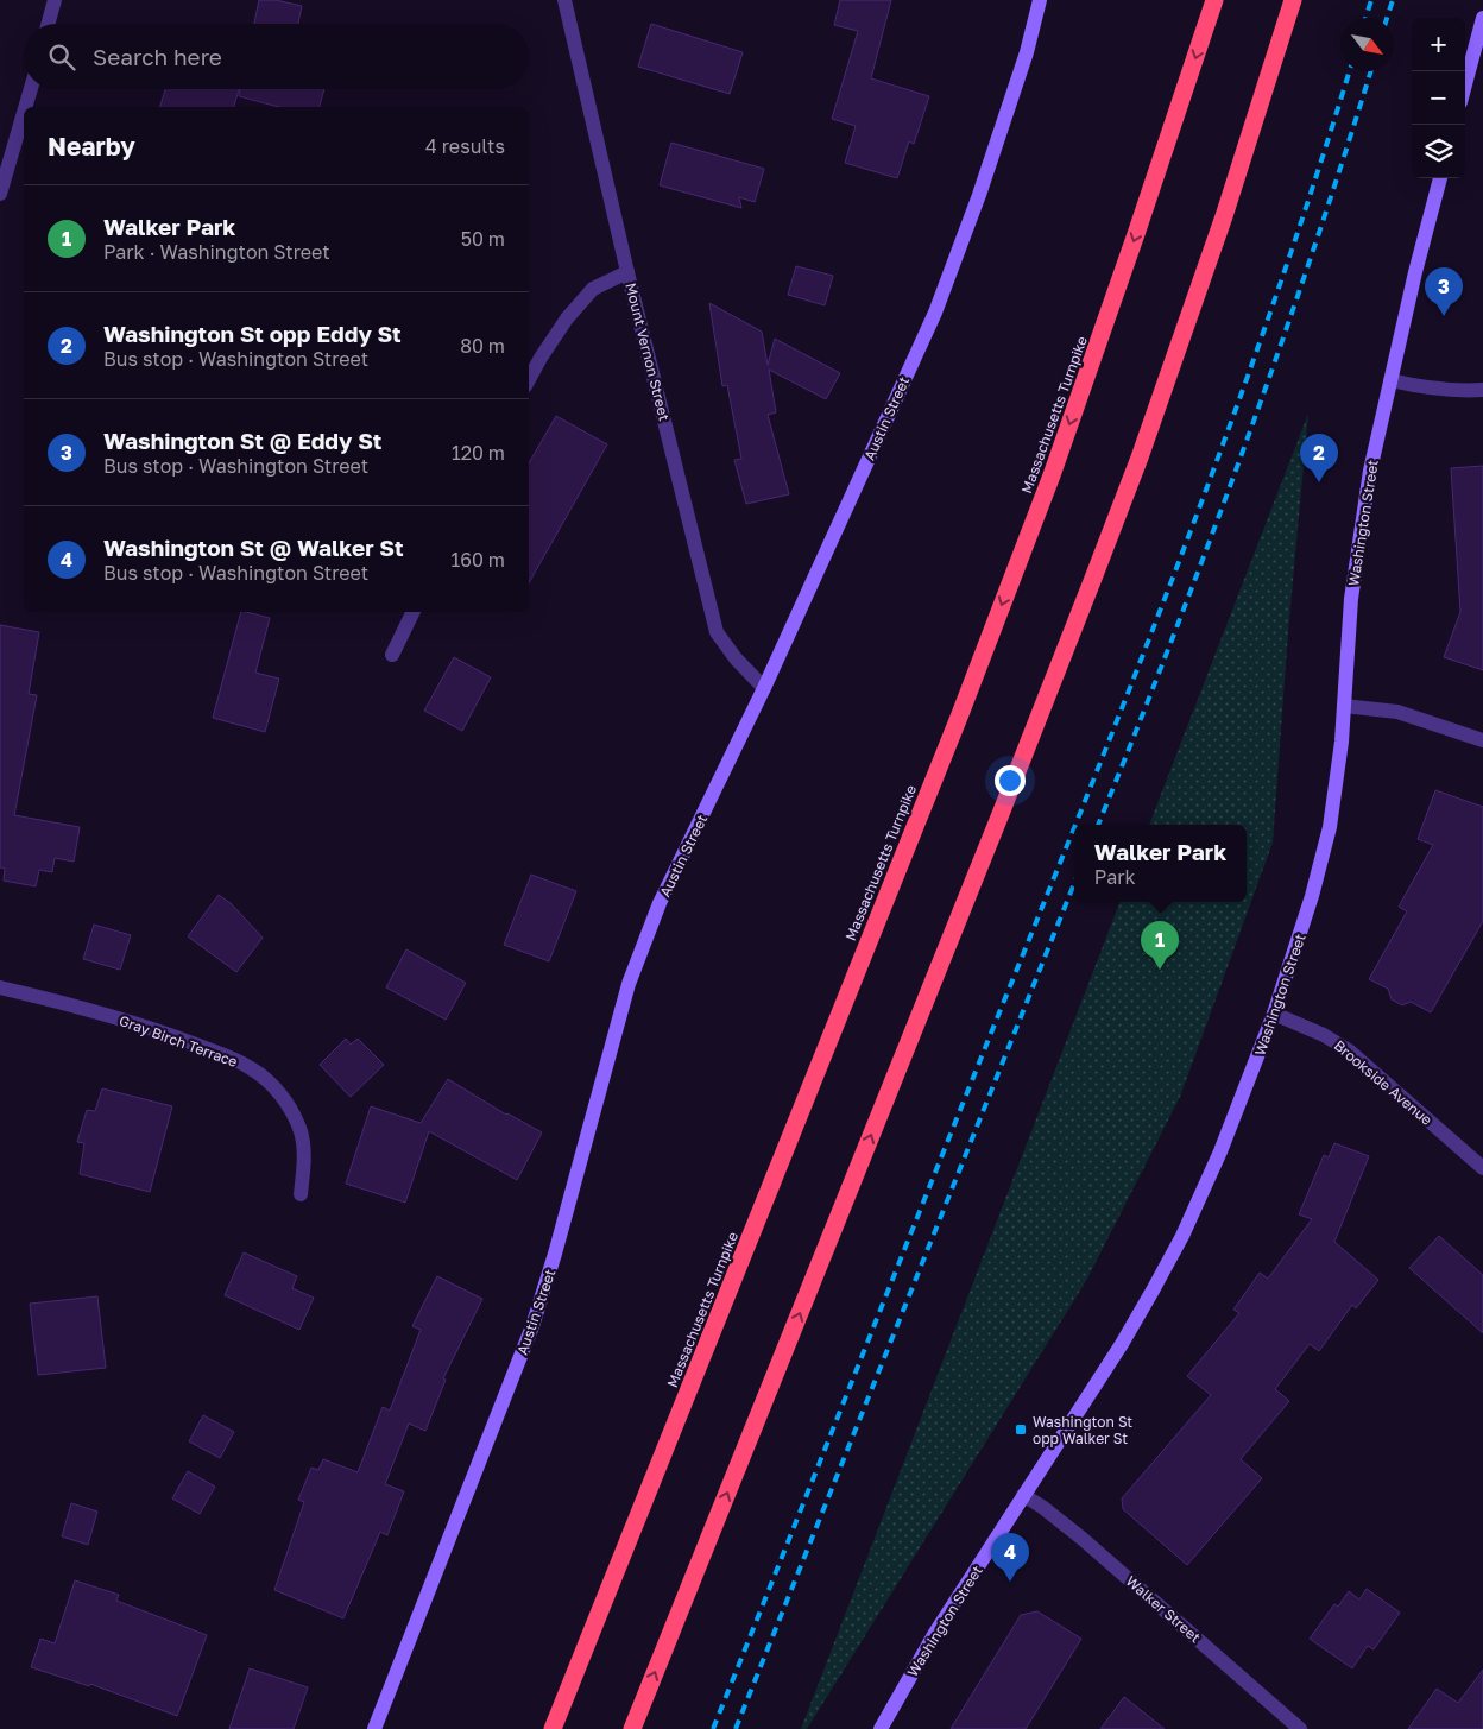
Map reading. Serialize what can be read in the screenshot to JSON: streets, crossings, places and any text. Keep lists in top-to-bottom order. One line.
{"streets":{"highway":["Massachusetts Turnpike"],"main road":["Austin Street","Washington Street"],"street":["Mount Vernon Street","Gray Birch Terrace","Brookside Avenue","Walker Street"]},"crossings":[["Mount Vernon Street","Austin Street"],["Washington Street","Brookside Avenue"],["Washington Street","Walker Street"]],"places":{"transit":["Washington St opp Walker St"]},"north":"bottom right","page":{"map_buttons":["+","−"],"search":"Search here","heading":["Nearby","4 results"],"list":[{"mark":"1","name":"Walker Park","note":"Park · Washington Street","value":"50 m"},{"mark":"2","name":"Washington St opp Eddy St","note":"Bus stop · Washington Street","value":"80 m"},{"mark":"3","name":"Washington St @ Eddy St","note":"Bus stop · Washington Street","value":"120 m"},{"mark":"4","name":"Washington St @ Walker St","note":"Bus stop · Washington Street","value":"160 m"}],"pins":["3","2","1","4"],"popup":["Walker Park","Park"]}}
